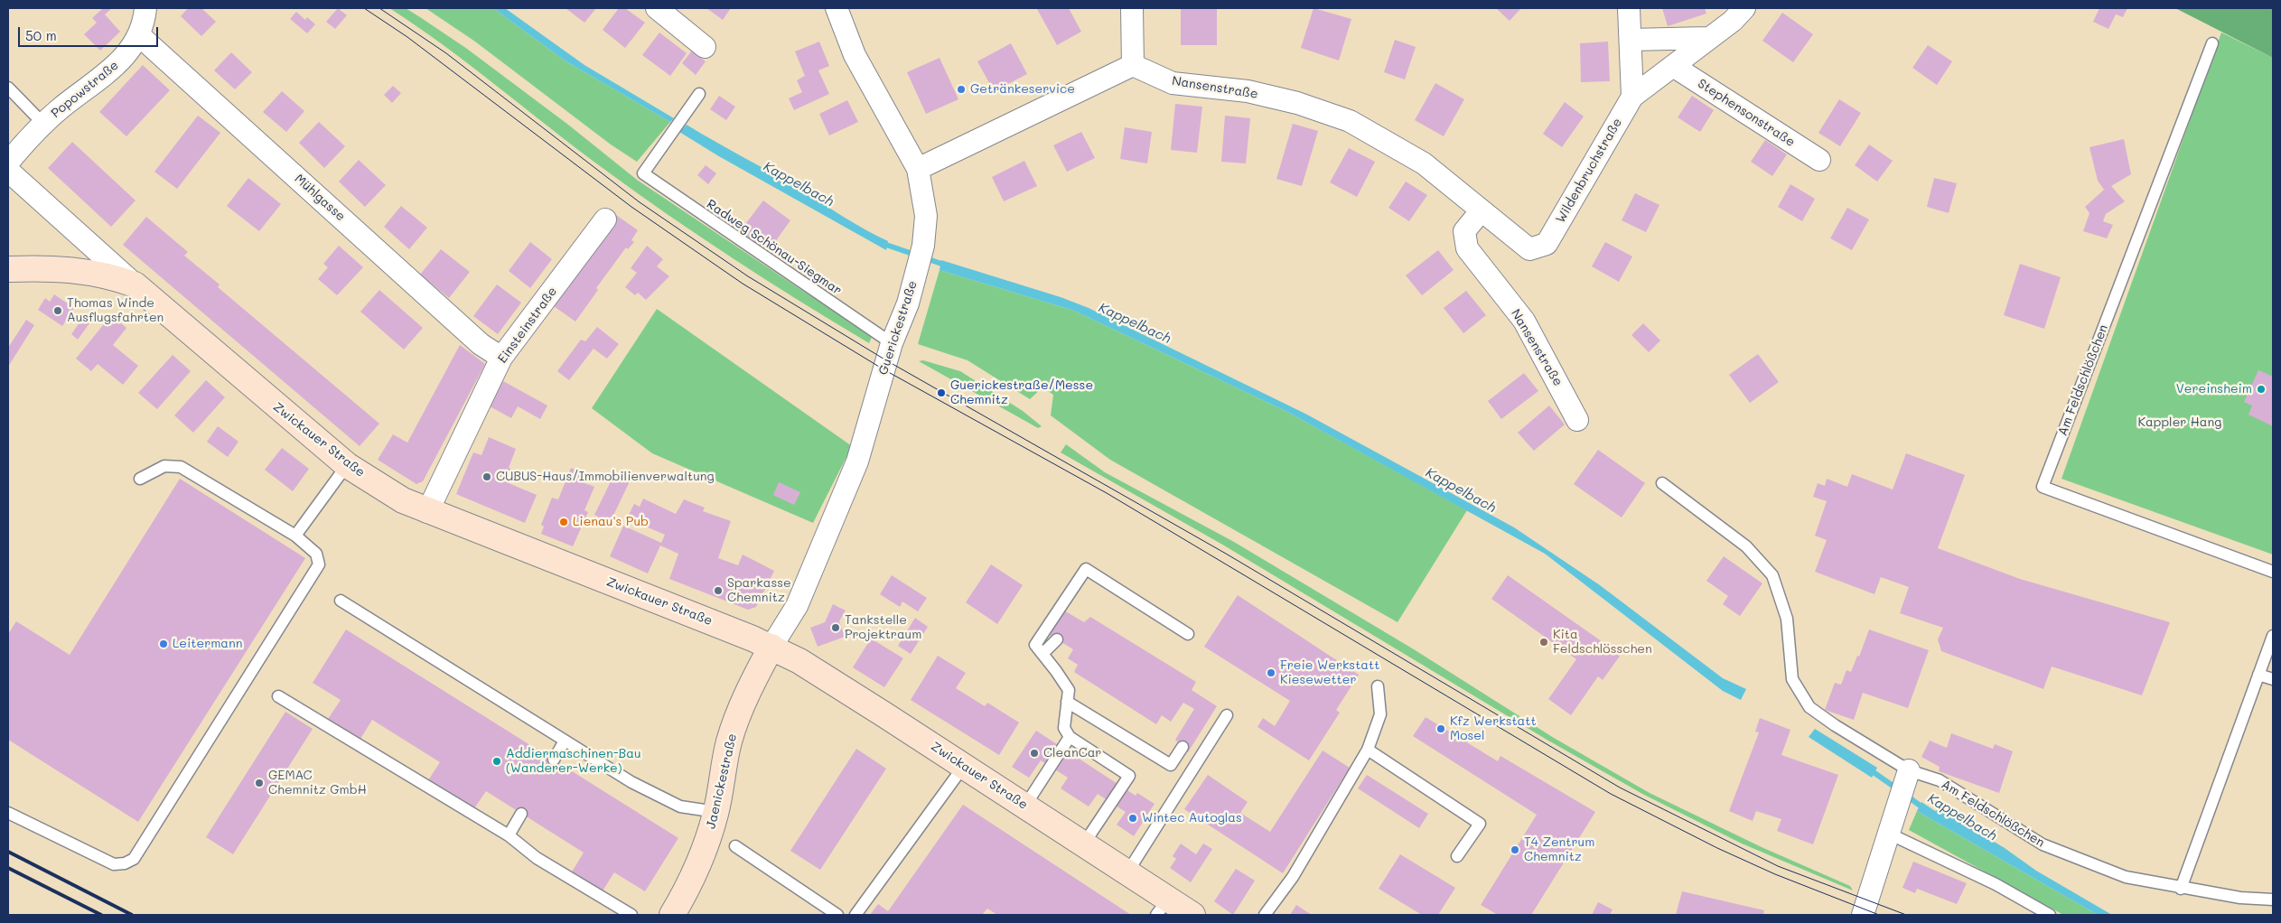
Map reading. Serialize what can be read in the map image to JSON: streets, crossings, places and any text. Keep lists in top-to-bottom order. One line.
{"streets":{"main road":["Zwickauer Straße","Jaenickestraße"],"street":["Nansenstraße","Popowstraße","Stephensonstraße","Wildenbruchstraße","Mühlgasse","Einsteinstraße","Guerickestraße"],"lane":["Radweg Schönau-Siegmar","Am Feldschlößchen"]},"crossings":[["Nansenstraße","Wildenbruchstraße"],["Popowstraße","Mühlgasse"],["Stephensonstraße","Wildenbruchstraße"],["Mühlgasse","Einsteinstraße"],["Radweg Schönau-Siegmar","Guerickestraße"],["Einsteinstraße","Zwickauer Straße"],["Guerickestraße","Zwickauer Straße"],["Guerickestraße","Jaenickestraße"],["Zwickauer Straße","Jaenickestraße"]],"water":["Kappelbach"],"parks":["Kappler Hang"],"places":["Getränkeservice","Thomas Winde Ausflugsfahrten","Vereinsheim","Guerickestraße/Messe Chemnitz","CUBUS-Haus/Immobilienverwaltung","Lienau's Pub","Sparkasse Chemnitz","Tankstelle Projektraum","Kita Feldschlösschen","Leitermann","Freie Werkstatt Kiesewetter","Kfz Werkstatt Mosel","CleanCar","Addiermaschinen-Bau (Wanderer-Werke)","GEMAC Chemnitz GmbH","Wintec Autoglas","T4 Zentrum Chemnitz"],"scale_bar":"50 m"}
